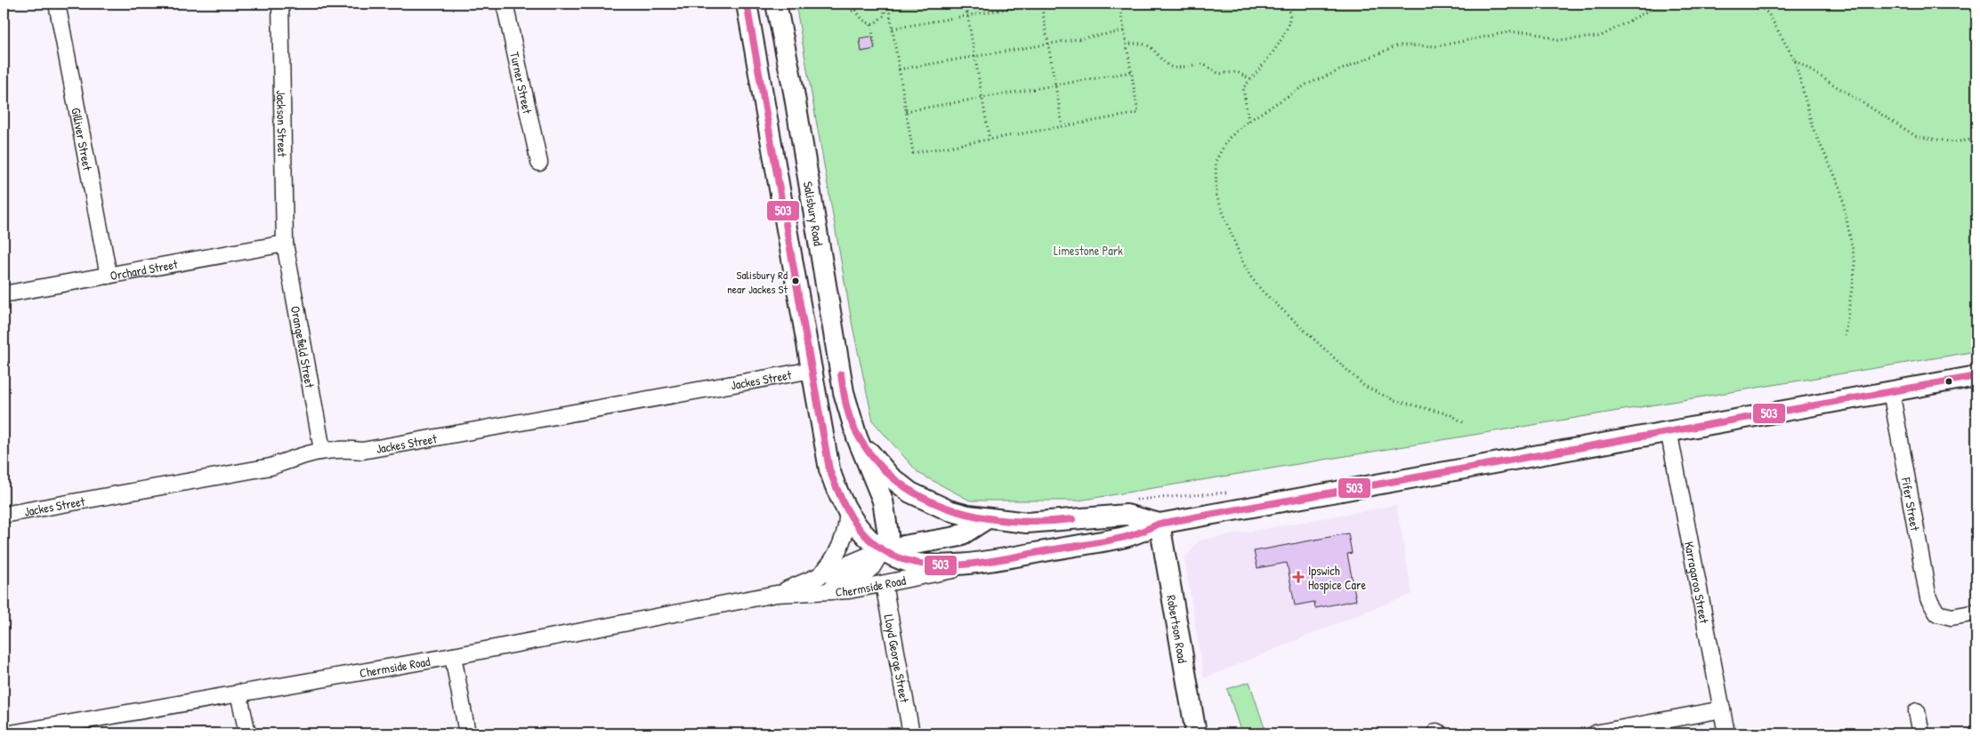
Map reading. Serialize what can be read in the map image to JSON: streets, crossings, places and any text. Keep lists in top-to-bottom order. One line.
{"streets":{"main road":["Salisbury Road","Chermside Road","Robertson Road"],"street":["Turner Street","Jackson Street","Gilliver Street","Orchard Street","Orangefield Street","Jackes Street","Fifer Street","Karragaroo Street","Lloyd George Street"]},"crossings":[["Jackson Street","Orchard Street"],["Jackson Street","Orangefield Street"],["Gilliver Street","Orchard Street"],["Salisbury Road","Chermside Road"],["Orchard Street","Orangefield Street"],["Orangefield Street","Jackes Street"],["Fifer Street","Chermside Road"],["Karragaroo Street","Chermside Road"],["Chermside Road","Robertson Road"],["Chermside Road","Lloyd George Street"]],"parks":["Limestone Park"],"places":{"other":["Salisbury Rd near Jackes St"],"health":["Ipswich Hospice Care"]},"lines":["transit line 503"]}
